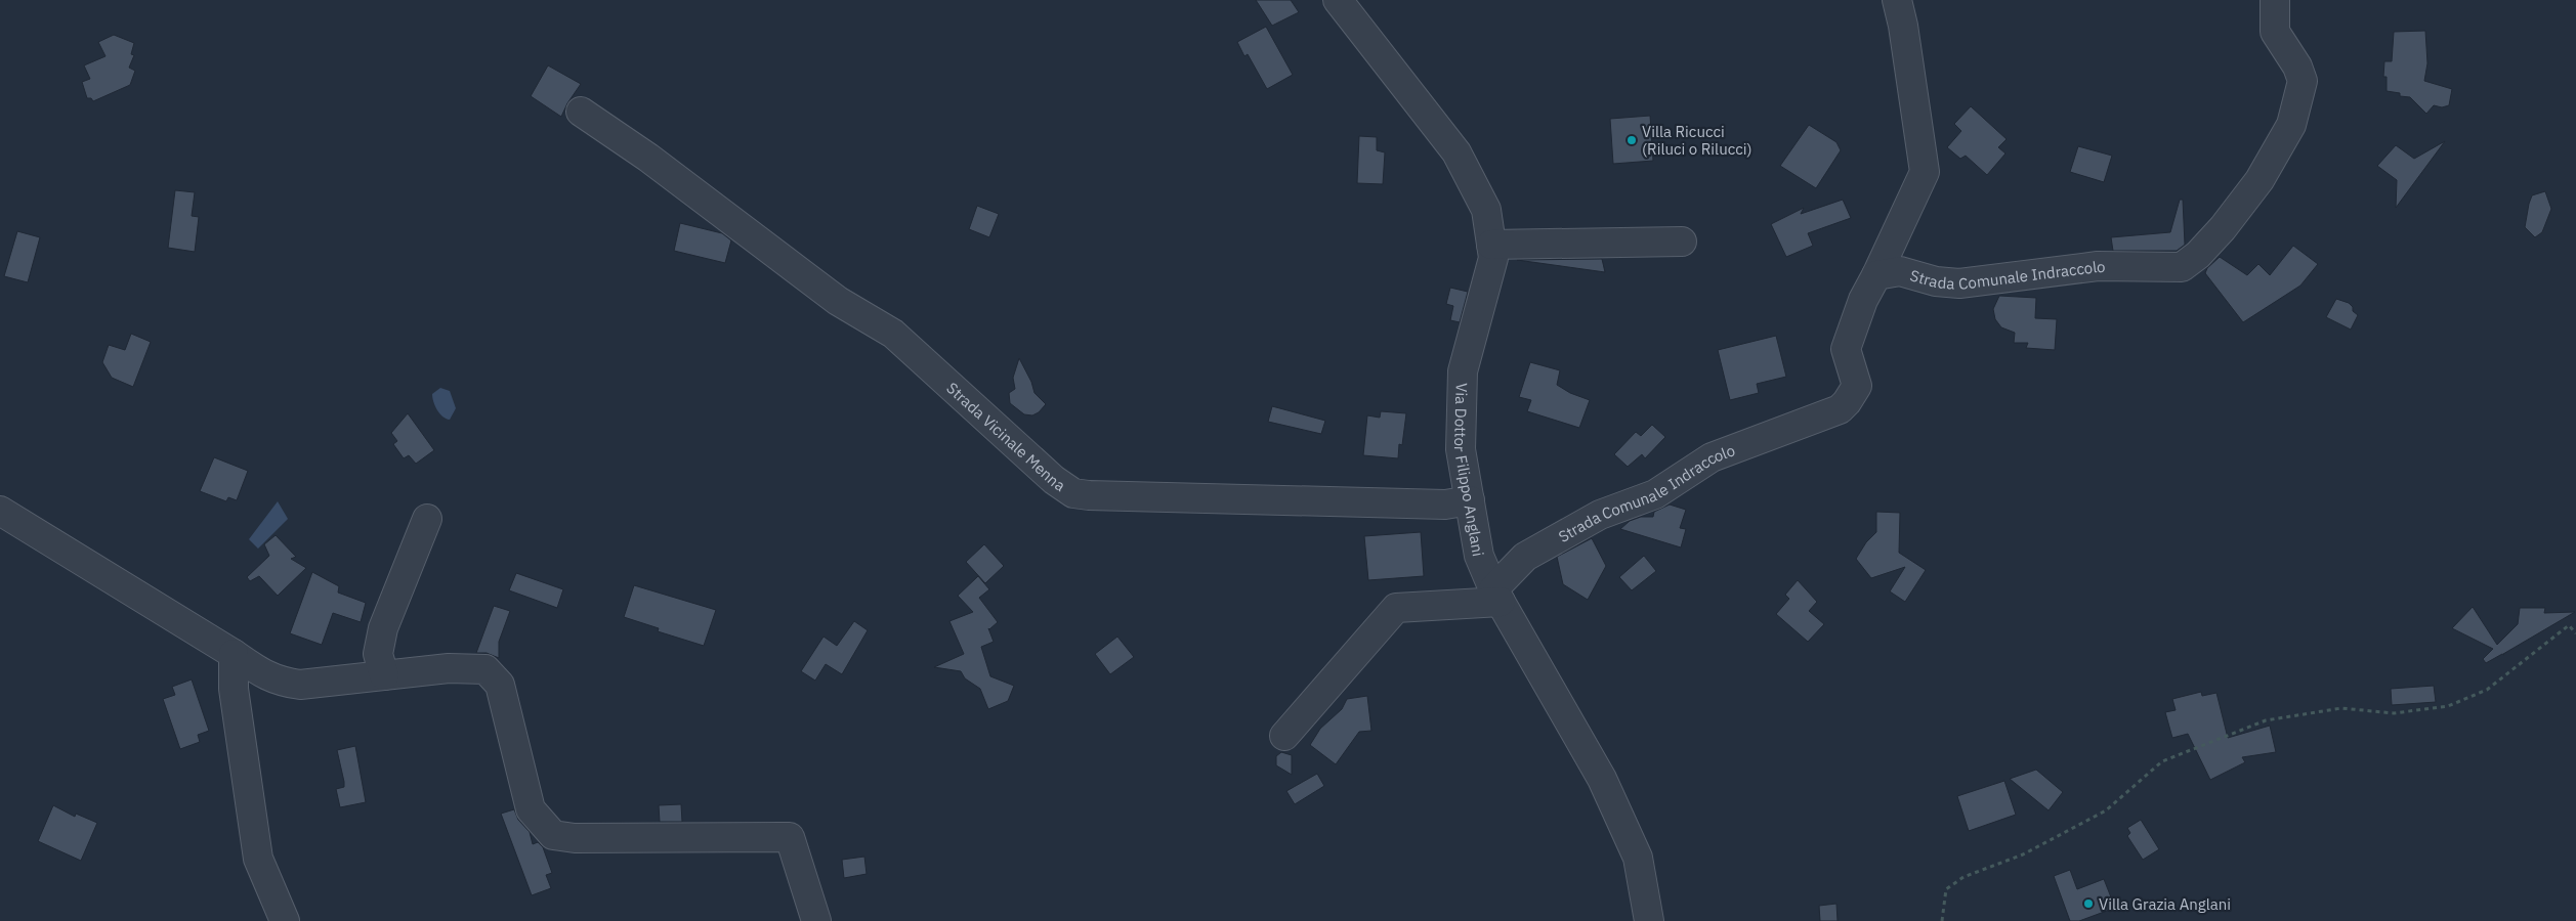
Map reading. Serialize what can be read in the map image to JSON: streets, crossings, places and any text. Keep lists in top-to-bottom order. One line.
{"streets":{"street":["Strada Comunale Indraccolo","Strada Vicinale Menna","Via Dottor Filippo Anglani"]},"crossings":[["Strada Comunale Indraccolo","Via Dottor Filippo Anglani"],["Strada Vicinale Menna","Via Dottor Filippo Anglani"]],"places":["Villa Ricucci (Riluci o Rilucci)","Villa Grazia Anglani"]}
